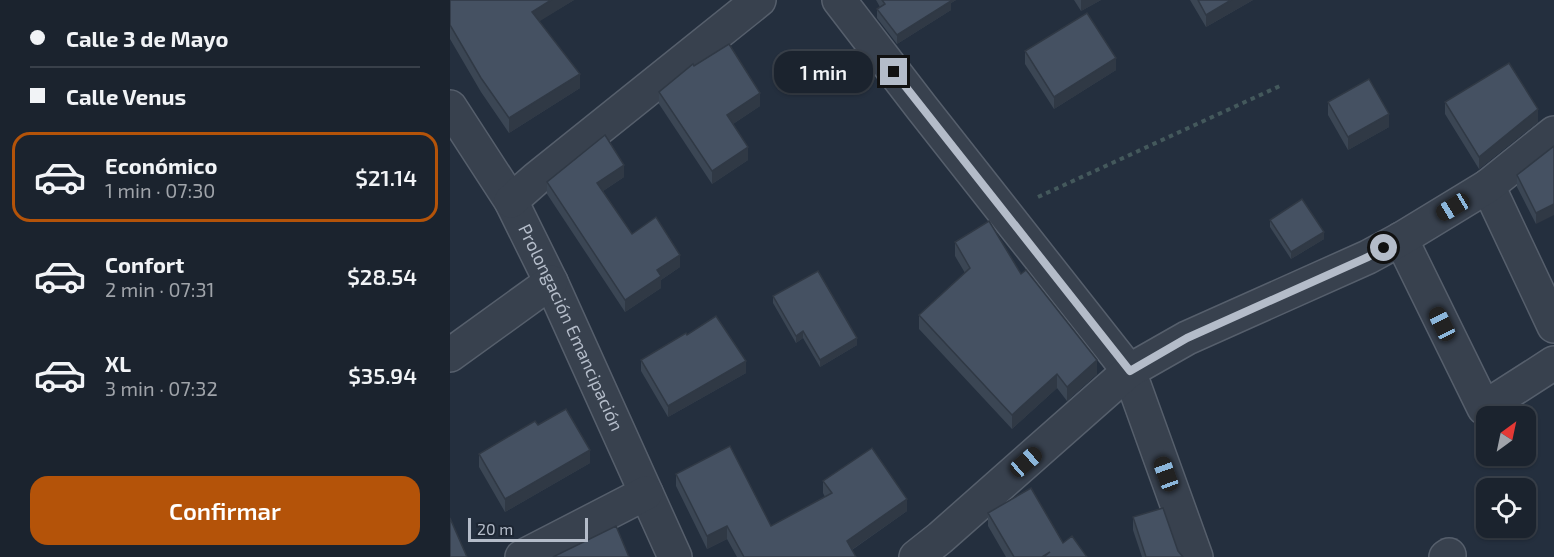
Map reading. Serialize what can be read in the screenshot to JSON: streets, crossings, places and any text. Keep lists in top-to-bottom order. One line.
{"streets":{"street":["Prolongación Emancipación"]},"scale_bar":"20 m","north":"top right","page":{"banner":["Calle 3 de Mayo","Calle Venus"],"bubble":"1 min","list":[{"name":"Económico","note":"1 min · 07:30","value":"$21.14"},{"name":"Confort","note":"2 min · 07:31","value":"$28.54"},{"name":"XL","note":"3 min · 07:32","value":"$35.94"}],"buttons":"Confirmar","scale":"20 m"}}
